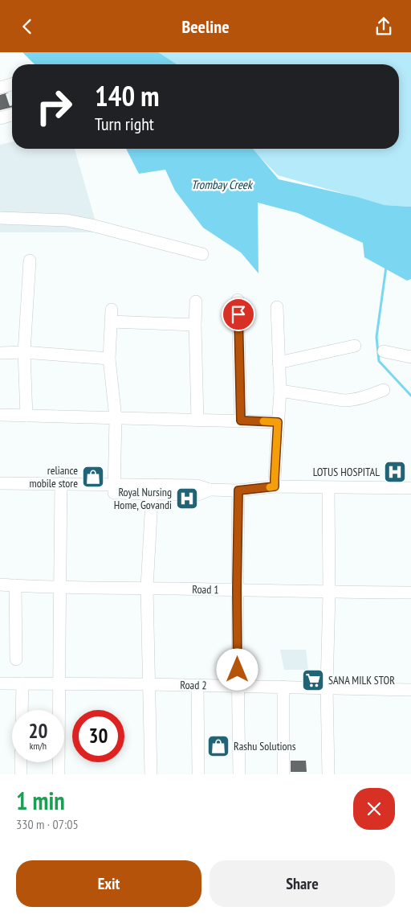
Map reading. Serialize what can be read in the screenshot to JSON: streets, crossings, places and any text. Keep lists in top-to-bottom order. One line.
{"streets":{"street":["Road 1","Road 2"]},"water":["Trombay Creek"],"places":{"hospital":["LOTUS HOSPITAL","Royal Nursing Home, Govandi"],"shop":["reliance mobile store","Rashu Solutions"],"supermarket":["SANA MILK STOR"]},"page":{"header":"Beeline","turn":["140 m","Turn right"],"speed":"20 km/h","limit":"30","heading":["1 min","330 m · 07:05"],"buttons":["Exit","Share"]}}
